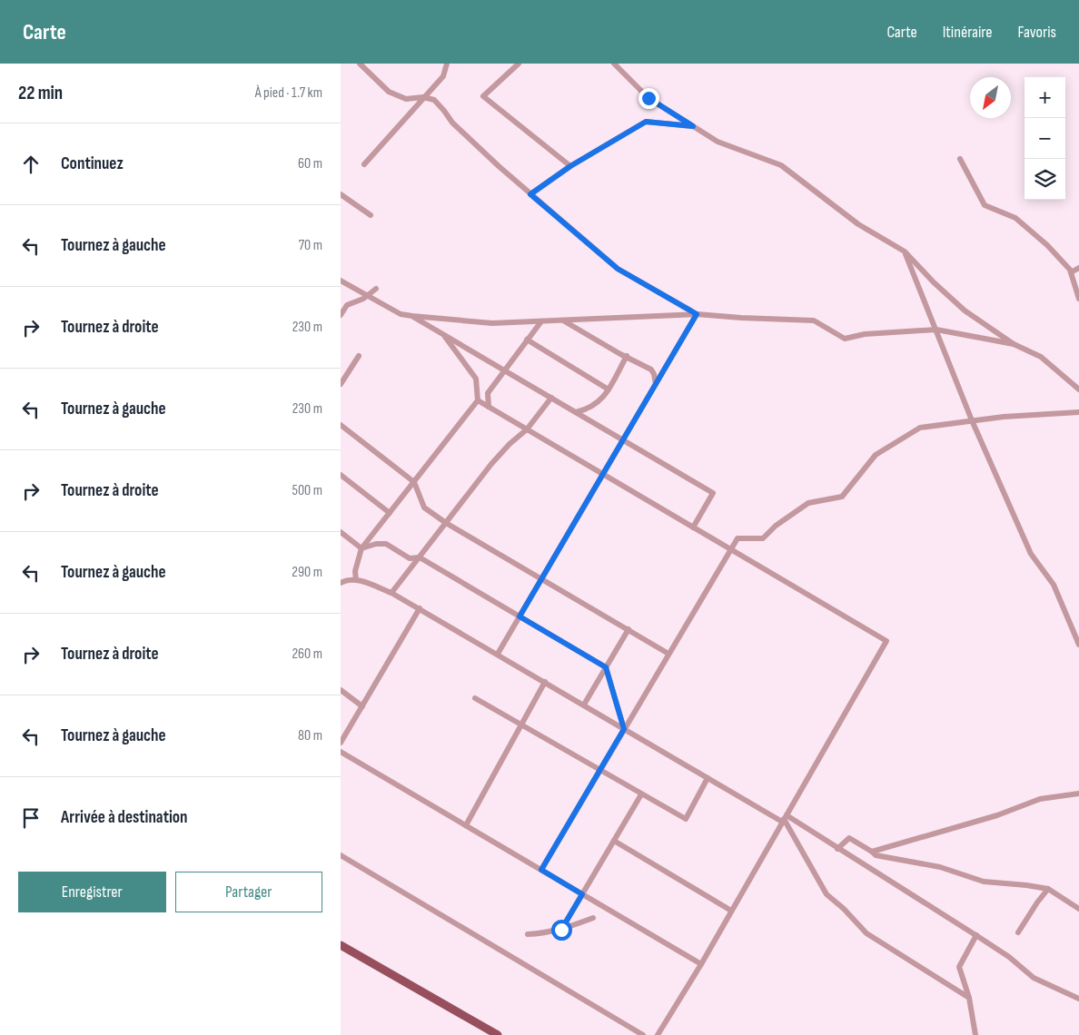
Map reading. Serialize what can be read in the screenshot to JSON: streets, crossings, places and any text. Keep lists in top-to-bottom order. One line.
{"north":"bottom left","page":{"header":"Carte","nav":["Carte","Itinéraire","Favoris"],"heading":["22 min","À pied · 1.7 km"],"map_buttons":["+","−"],"list":[["Continuez","60 m"],["Tournez à gauche","70 m"],["Tournez à droite","230 m"],["Tournez à gauche","230 m"],["Tournez à droite","500 m"],["Tournez à gauche","290 m"],["Tournez à droite","260 m"],["Tournez à gauche","80 m"],"Arrivée à destination"],"buttons":["Enregistrer","Partager"]}}
